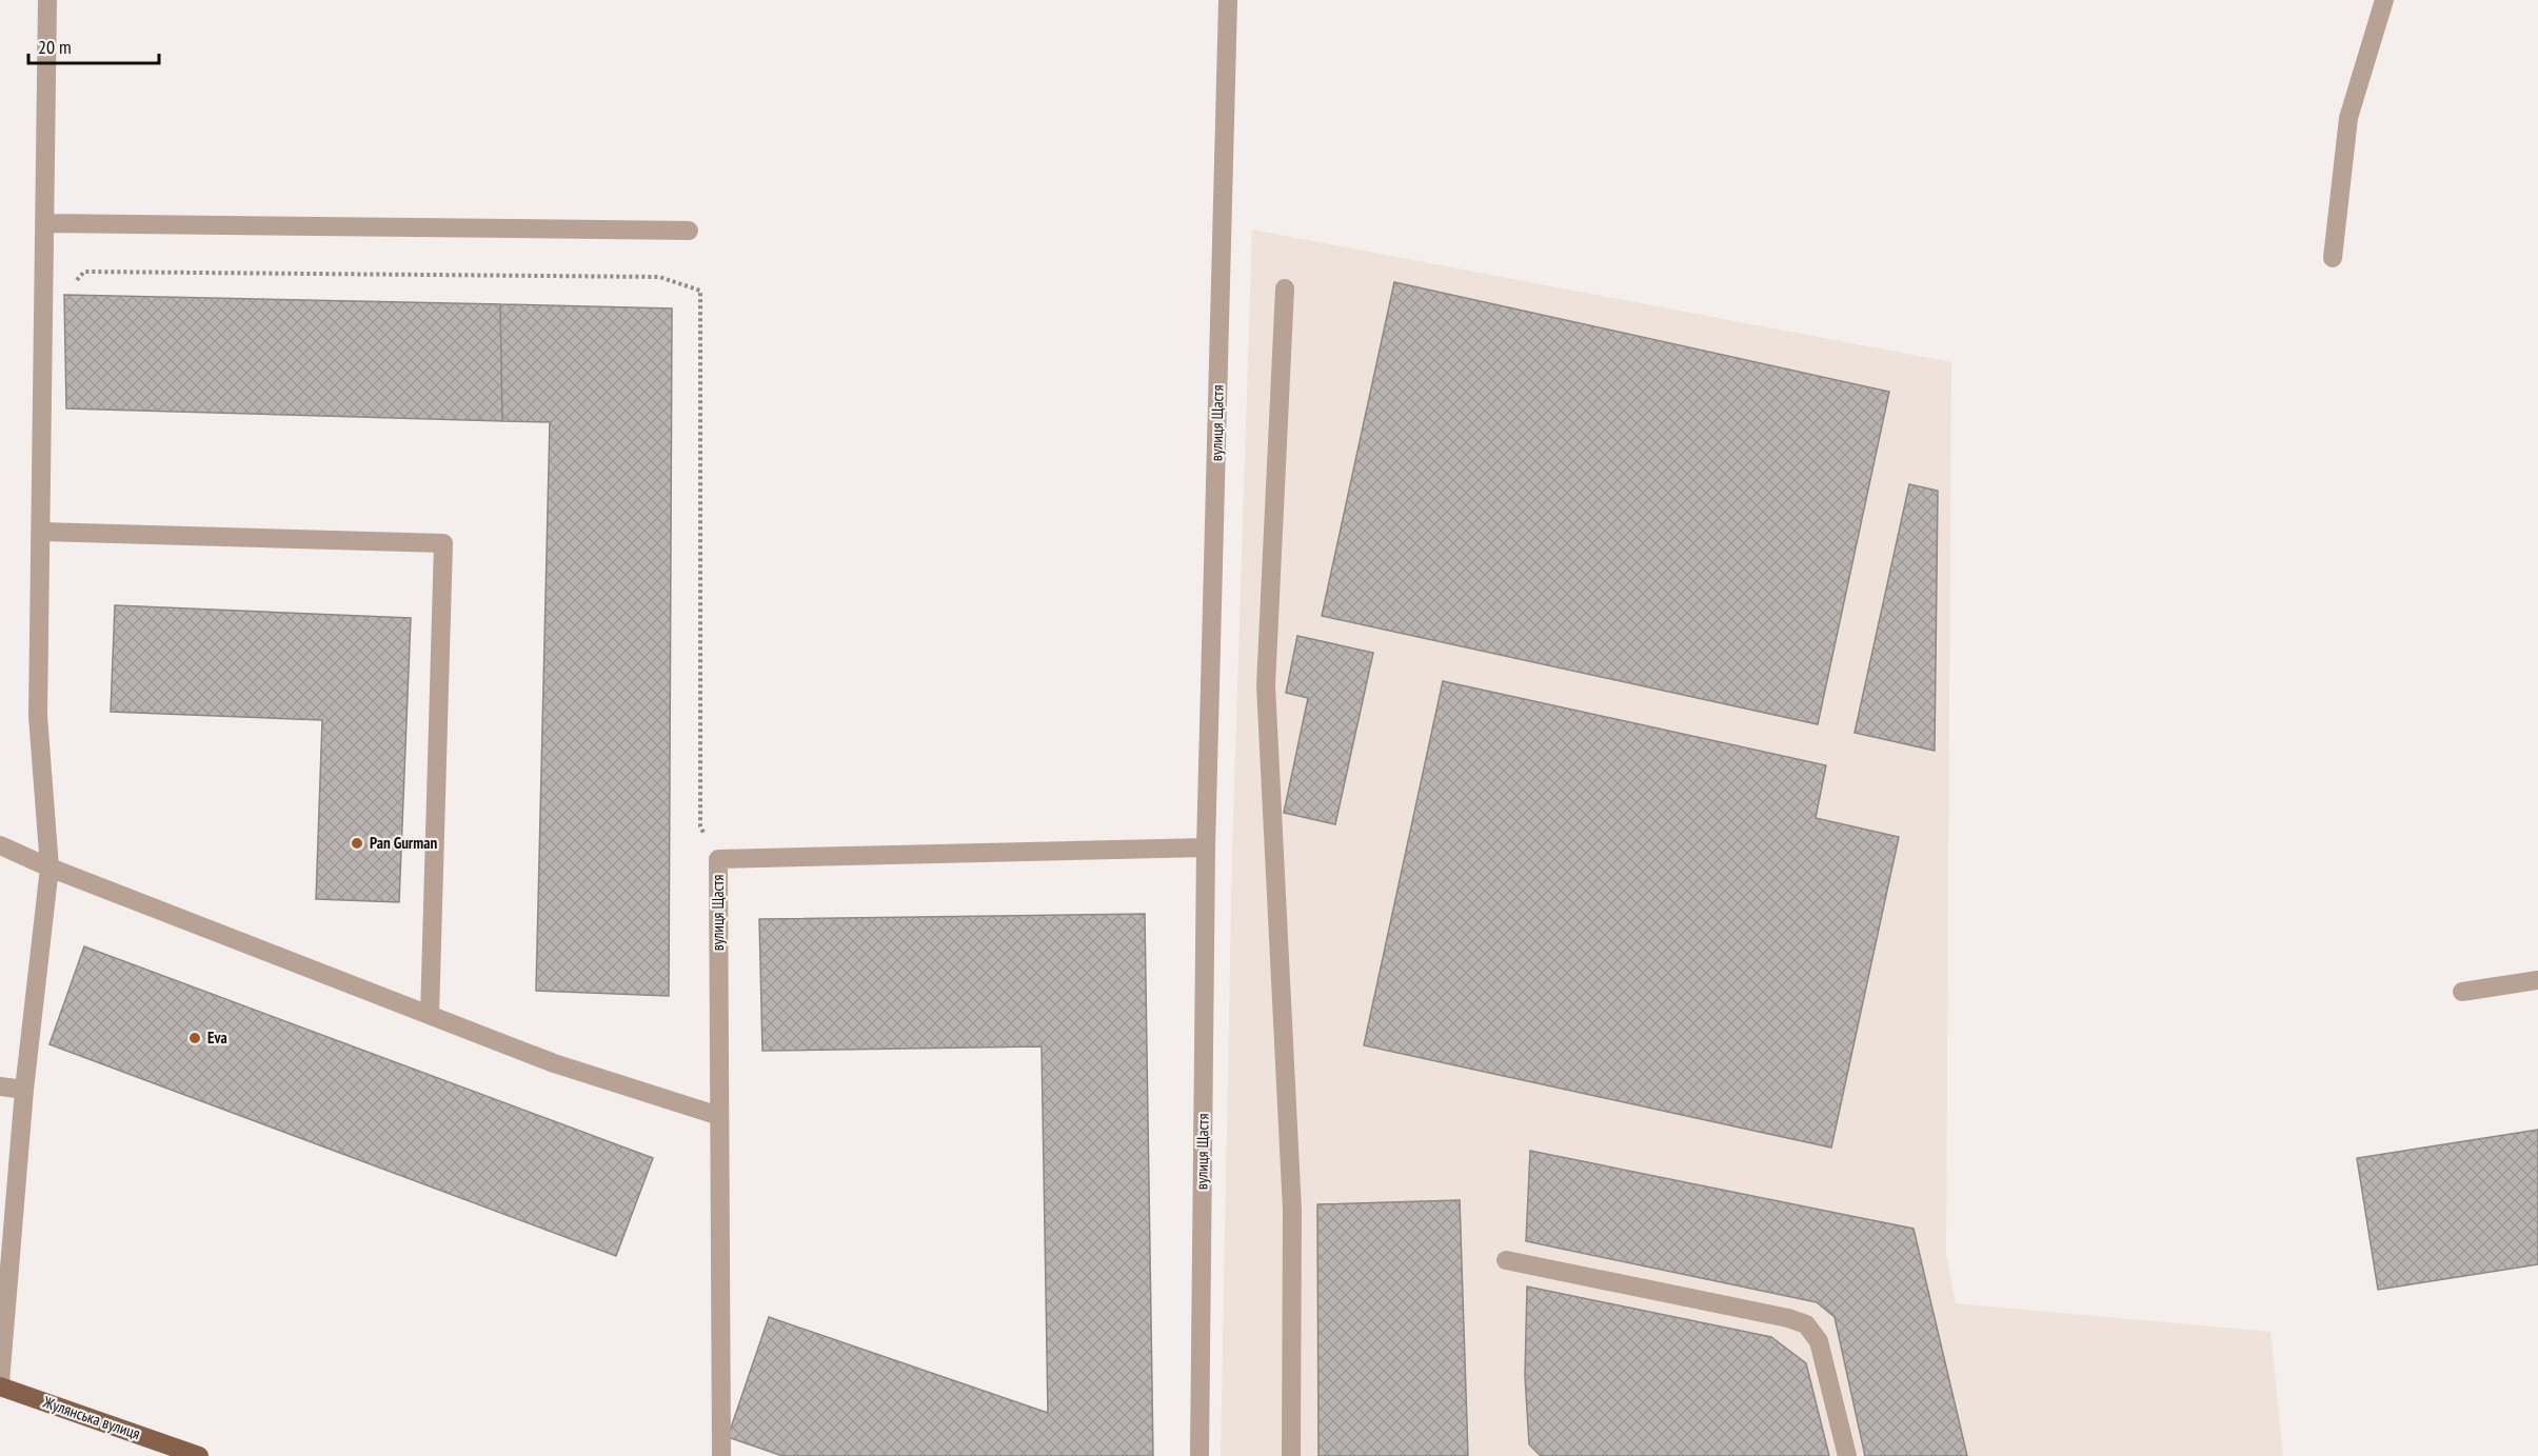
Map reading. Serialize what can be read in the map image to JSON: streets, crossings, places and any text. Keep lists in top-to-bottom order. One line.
{"streets":{"main road":["Жулянська вулиця"],"street":["вулиця Щастя"]},"places":["Pan Gurman","Eva"],"scale_bar":"20 m"}
